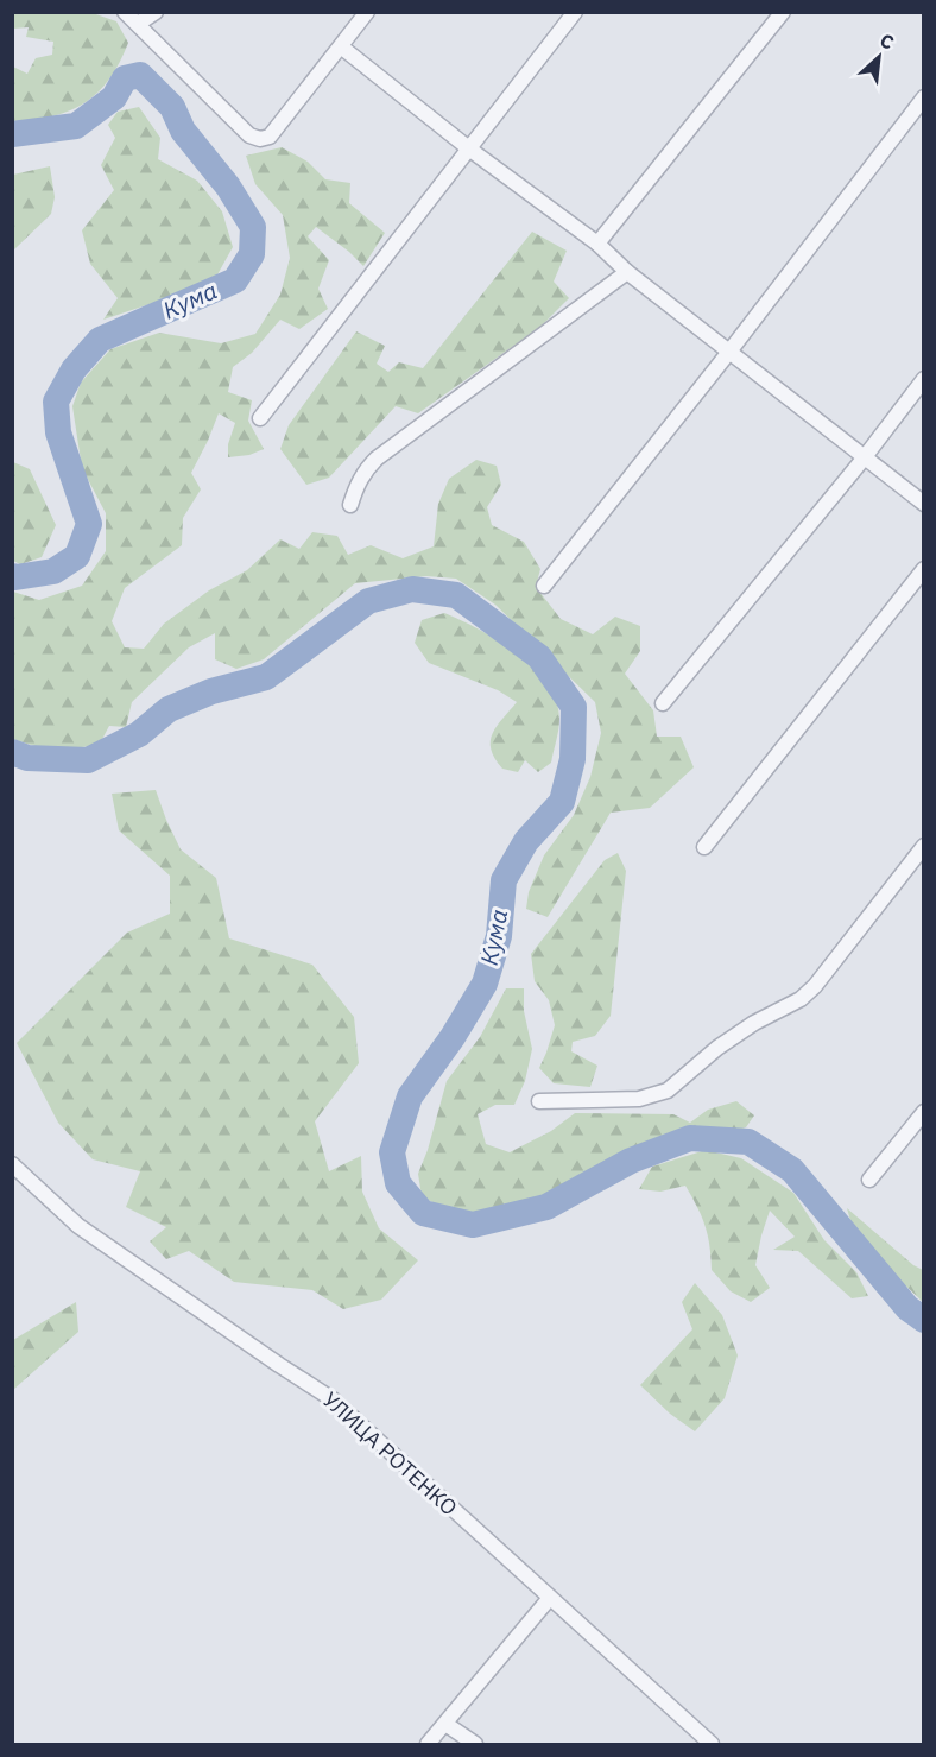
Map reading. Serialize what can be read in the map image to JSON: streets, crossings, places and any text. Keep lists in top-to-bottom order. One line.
{"streets":{"street":["УЛИЦА РОТЕНКО"]},"water":["Кума"],"north":"top right"}
